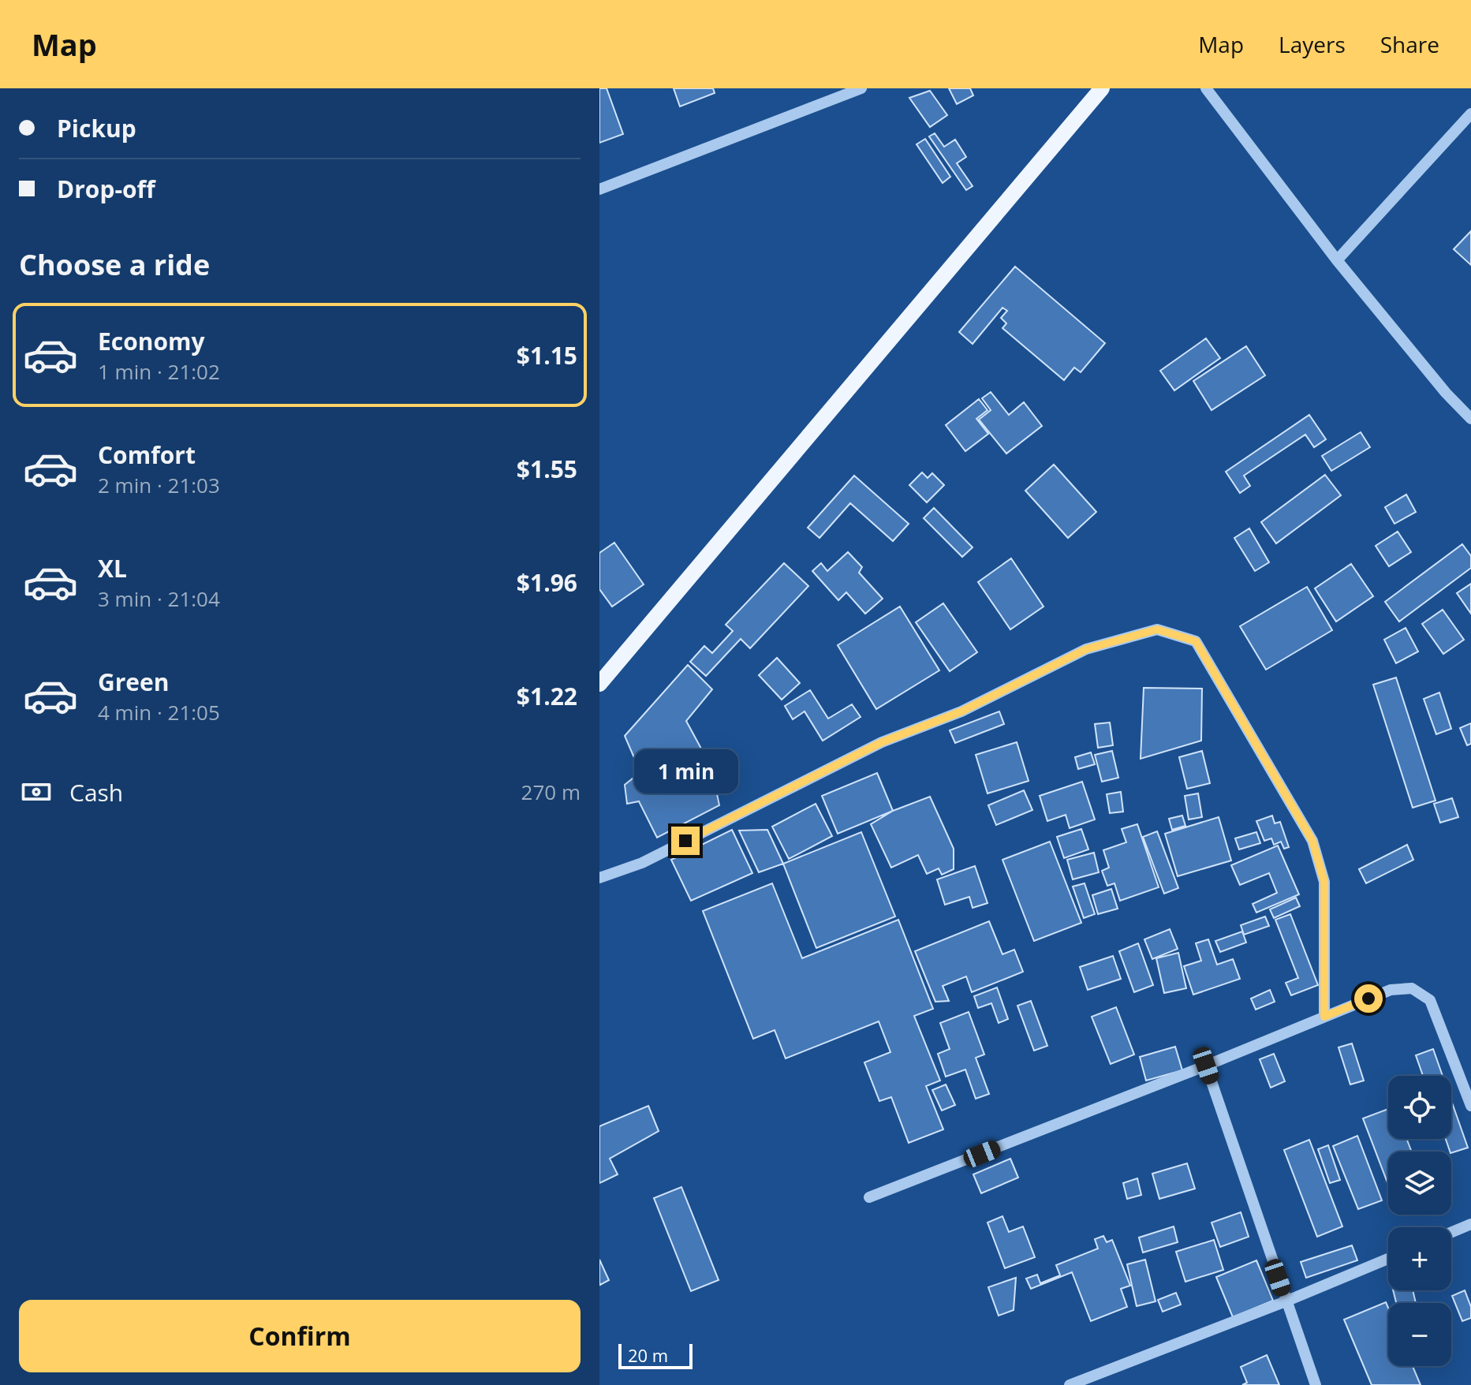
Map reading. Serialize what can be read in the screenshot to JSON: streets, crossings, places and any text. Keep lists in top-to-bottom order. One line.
{"scale_bar":"20 m","page":{"header":"Map","nav":["Map","Layers","Share"],"banner":["Pickup","Drop-off"],"heading":"Choose a ride","list":[{"name":"Economy","note":"1 min · 21:02","value":"$1.15"},{"name":"Comfort","note":"2 min · 21:03","value":"$1.55"},{"name":"XL","note":"3 min · 21:04","value":"$1.96"},{"name":"Green","note":"4 min · 21:05","value":"$1.22"}],"bubble":"1 min","pay":["Cash","270 m"],"map_buttons":["+","−"],"buttons":"Confirm","scale":"20 m"}}
